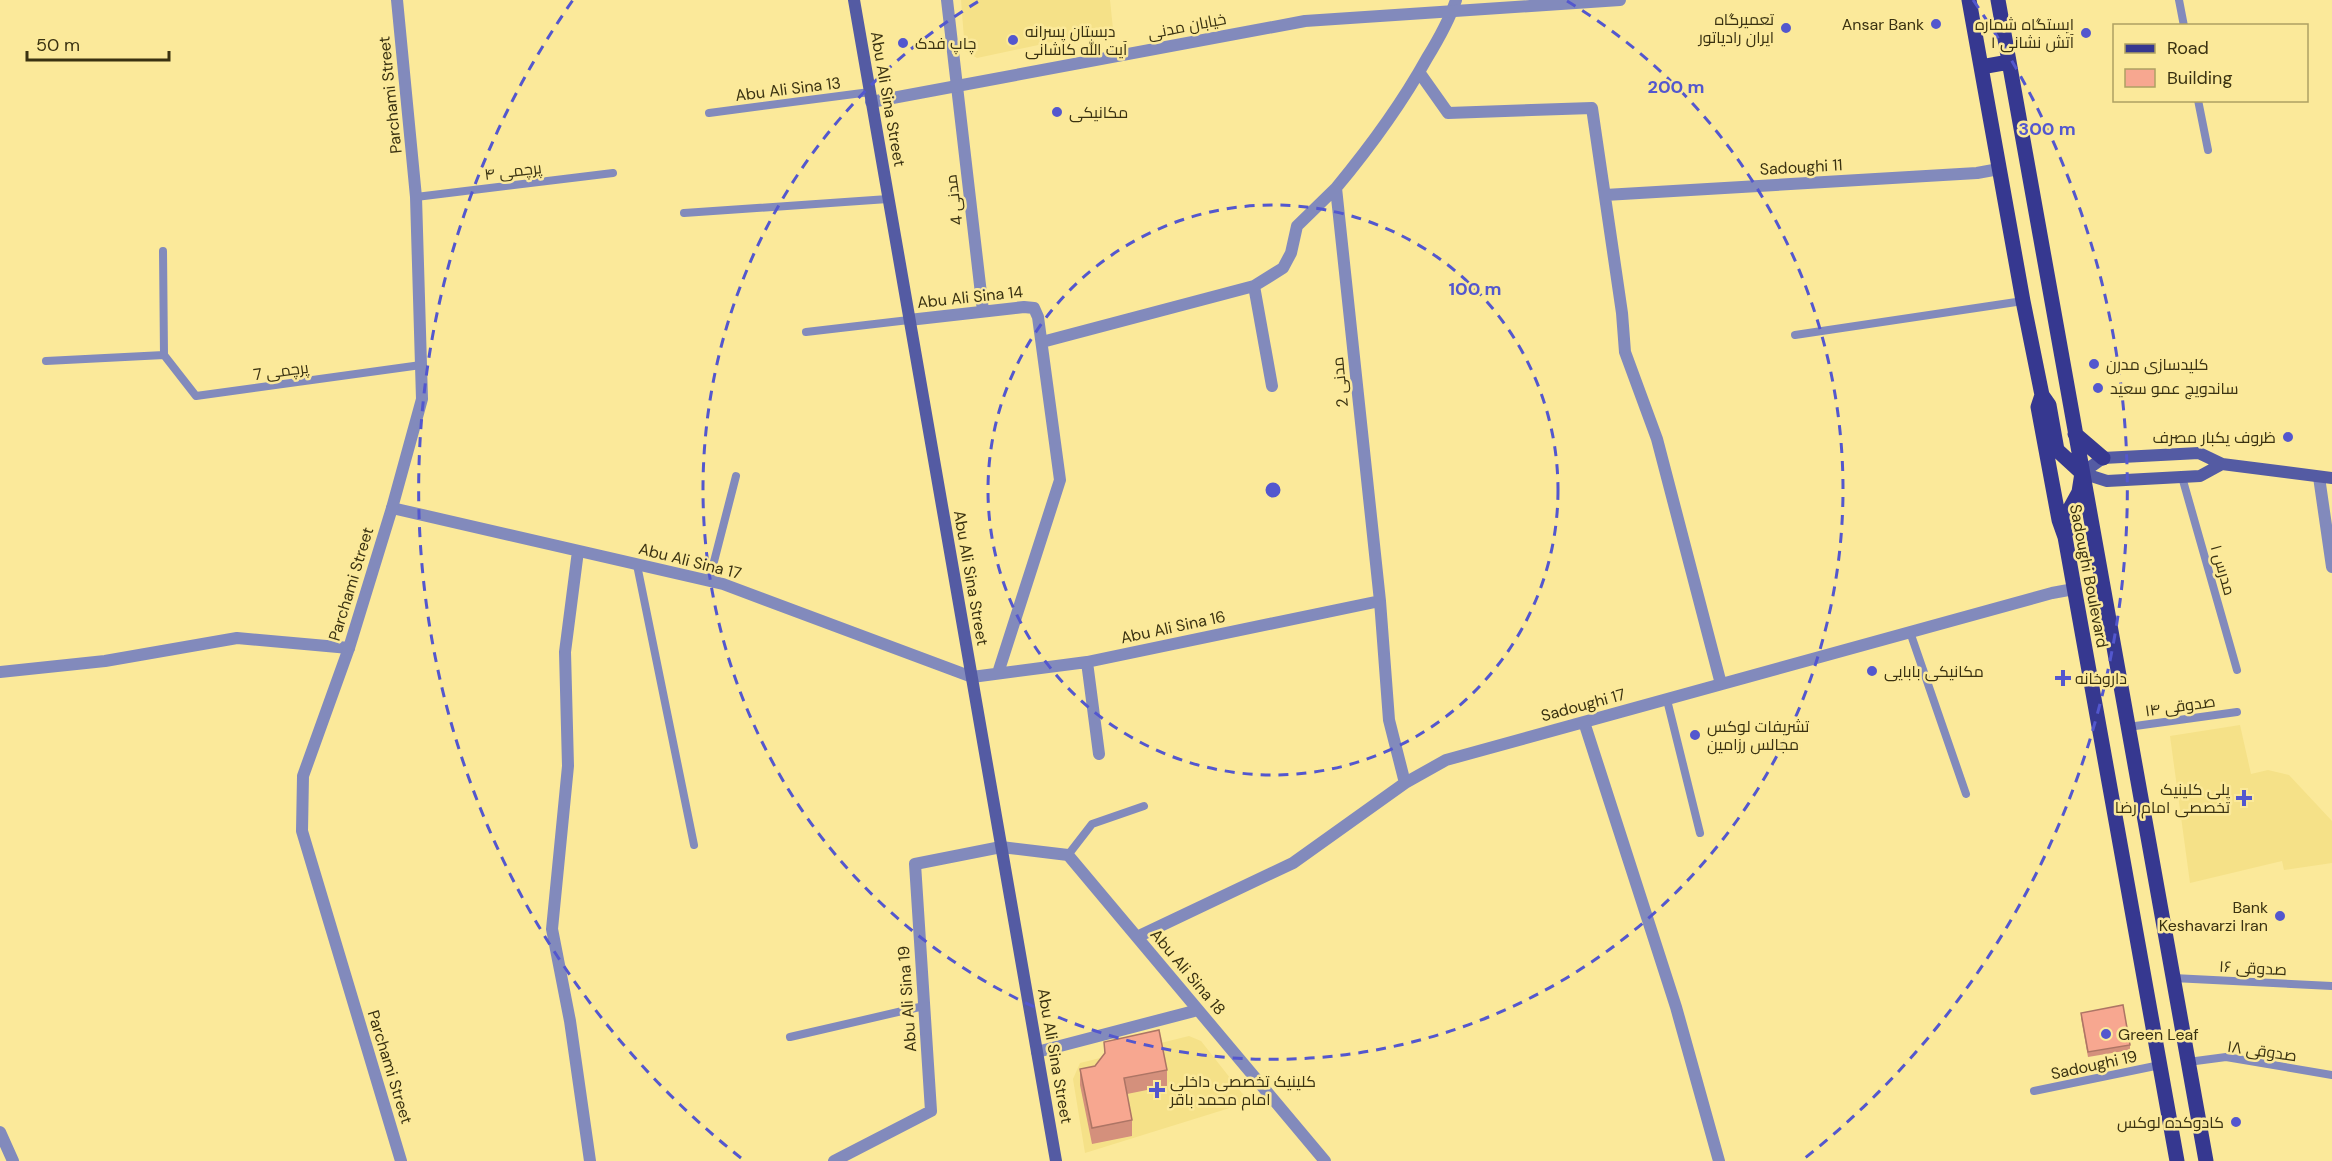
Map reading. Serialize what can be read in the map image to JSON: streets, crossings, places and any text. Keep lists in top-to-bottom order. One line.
{"streets":{"main road":["Abu Ali Sina Street","Sadoughi Boulevard"],"street":["خیابان مدنی","Parchami Street","Sadoughi 11","مدنی 4","Abu Ali Sina 14","مدنی 2","Abu Ali Sina 17","Abu Ali Sina 16","Sadoughi 17","Abu Ali Sina 18","Abu Ali Sina 19"],"lane":["Abu Ali Sina 13","پرچمی ۴","پرچمی 7","مدرس ۱","صدوقی ۱۴","صدوقی ۱۶","صدوقی ۱۸","Sadoughi 19"]},"crossings":[["خیابان مدنی","Abu Ali Sina 13"],["خیابان مدنی","Abu Ali Sina Street"],["خیابان مدنی","مدنی 4"],["Abu Ali Sina 13","Abu Ali Sina Street"],["Parchami Street","پرچمی ۴"],["Parchami Street","پرچمی 7"],["Parchami Street","Abu Ali Sina 17"],["Abu Ali Sina Street","Abu Ali Sina 14"],["Abu Ali Sina Street","Abu Ali Sina 17"],["Abu Ali Sina Street","Abu Ali Sina 16"],["Abu Ali Sina Street","Abu Ali Sina 19"],["Sadoughi 11","Sadoughi Boulevard"],["مدنی 4","Abu Ali Sina 14"],["مدنی 2","Abu Ali Sina 16"],["مدنی 2","Sadoughi 17"],["Abu Ali Sina 17","Abu Ali Sina 16"],["Sadoughi Boulevard","Sadoughi 17"],["Sadoughi Boulevard","صدوقی ۱۴"],["Sadoughi Boulevard","صدوقی ۱۶"],["Sadoughi Boulevard","صدوقی ۱۸"],["Sadoughi Boulevard","Sadoughi 19"],["Sadoughi 17","Abu Ali Sina 18"]],"places":{"other":["Ansar Bank","تعمیرگاه ایران رادیاتور","ایستگاه شماره ۱ آتش نشانی","دبستان پسرانه آیت الله کاشانی","چاپ فدک","مکانیکی","کلیدسازی مدرن","ساندویچ عمو سعید","ظروف یکبار مصرف","مکانیکی بابایی","تشریفات لوکس مجالس رزامین","Bank Keshavarzi Iran","Green Leaf","کادوکده لوکس"],"health":["داروخانه","پلی کلینیک تخصصی امام رضا","کلینیک تخصصی داخلی امام محمد باقر"]},"legend":["Road","Building"],"scale_bar":"50 m","rings":["200 m","300 m","100 m"]}
